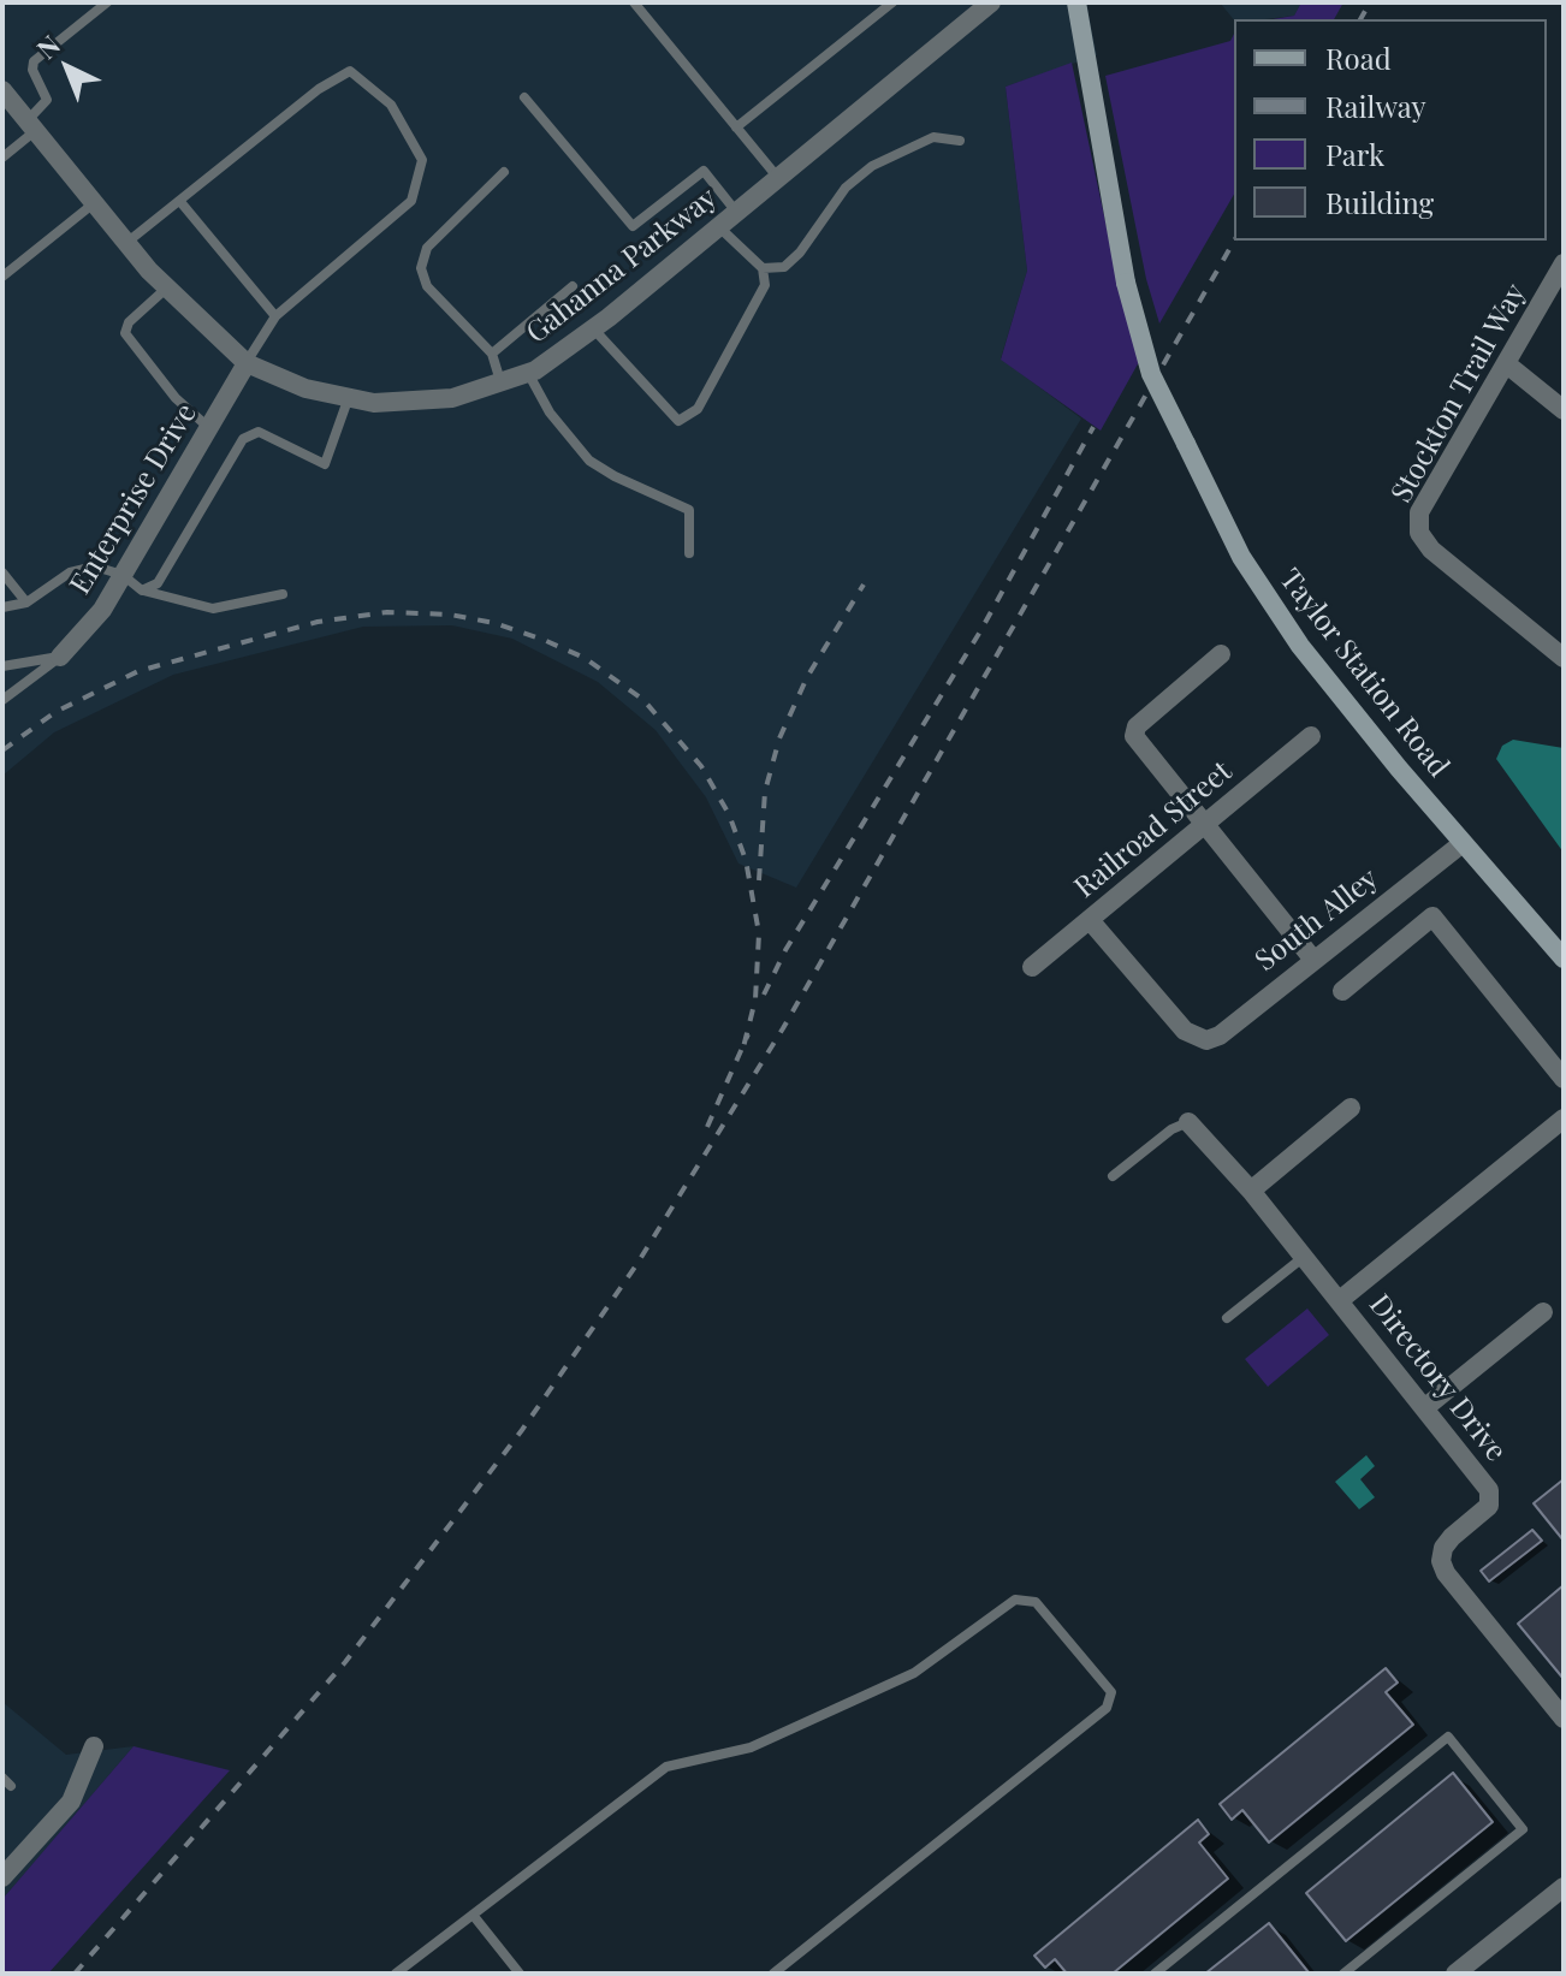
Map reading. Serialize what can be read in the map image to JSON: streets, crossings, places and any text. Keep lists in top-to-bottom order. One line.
{"streets":{"main road":["Taylor Station Road"],"street":["Gahanna Parkway","Stockton Trail Way","Enterprise Drive","Railroad Street","South Alley","Directory Drive"]},"crossings":[["Gahanna Parkway","Enterprise Drive"],["Taylor Station Road","South Alley"],["Railroad Street","South Alley"]],"legend":["Road","Railway","Park","Building"],"north":"top left"}
